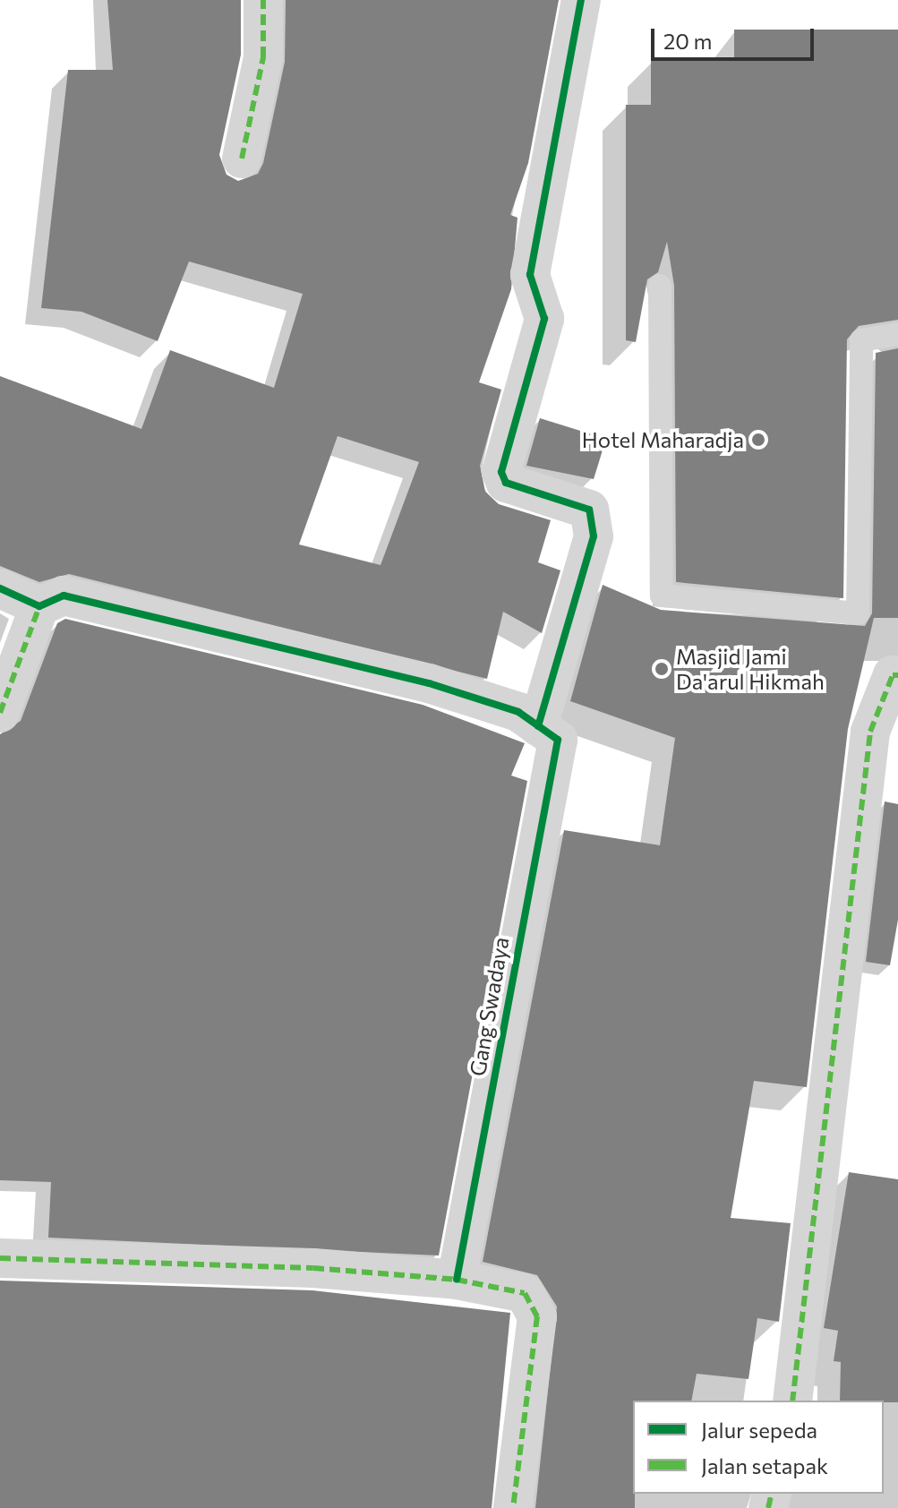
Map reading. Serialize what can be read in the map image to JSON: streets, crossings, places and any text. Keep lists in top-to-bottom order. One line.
{"streets":{"street":["Gang Swadaya"]},"places":["Hotel Maharadja","Masjid Jami Da'arul Hikmah"],"legend":["Jalur sepeda","Jalan setapak"],"scale_bar":"20 m"}
